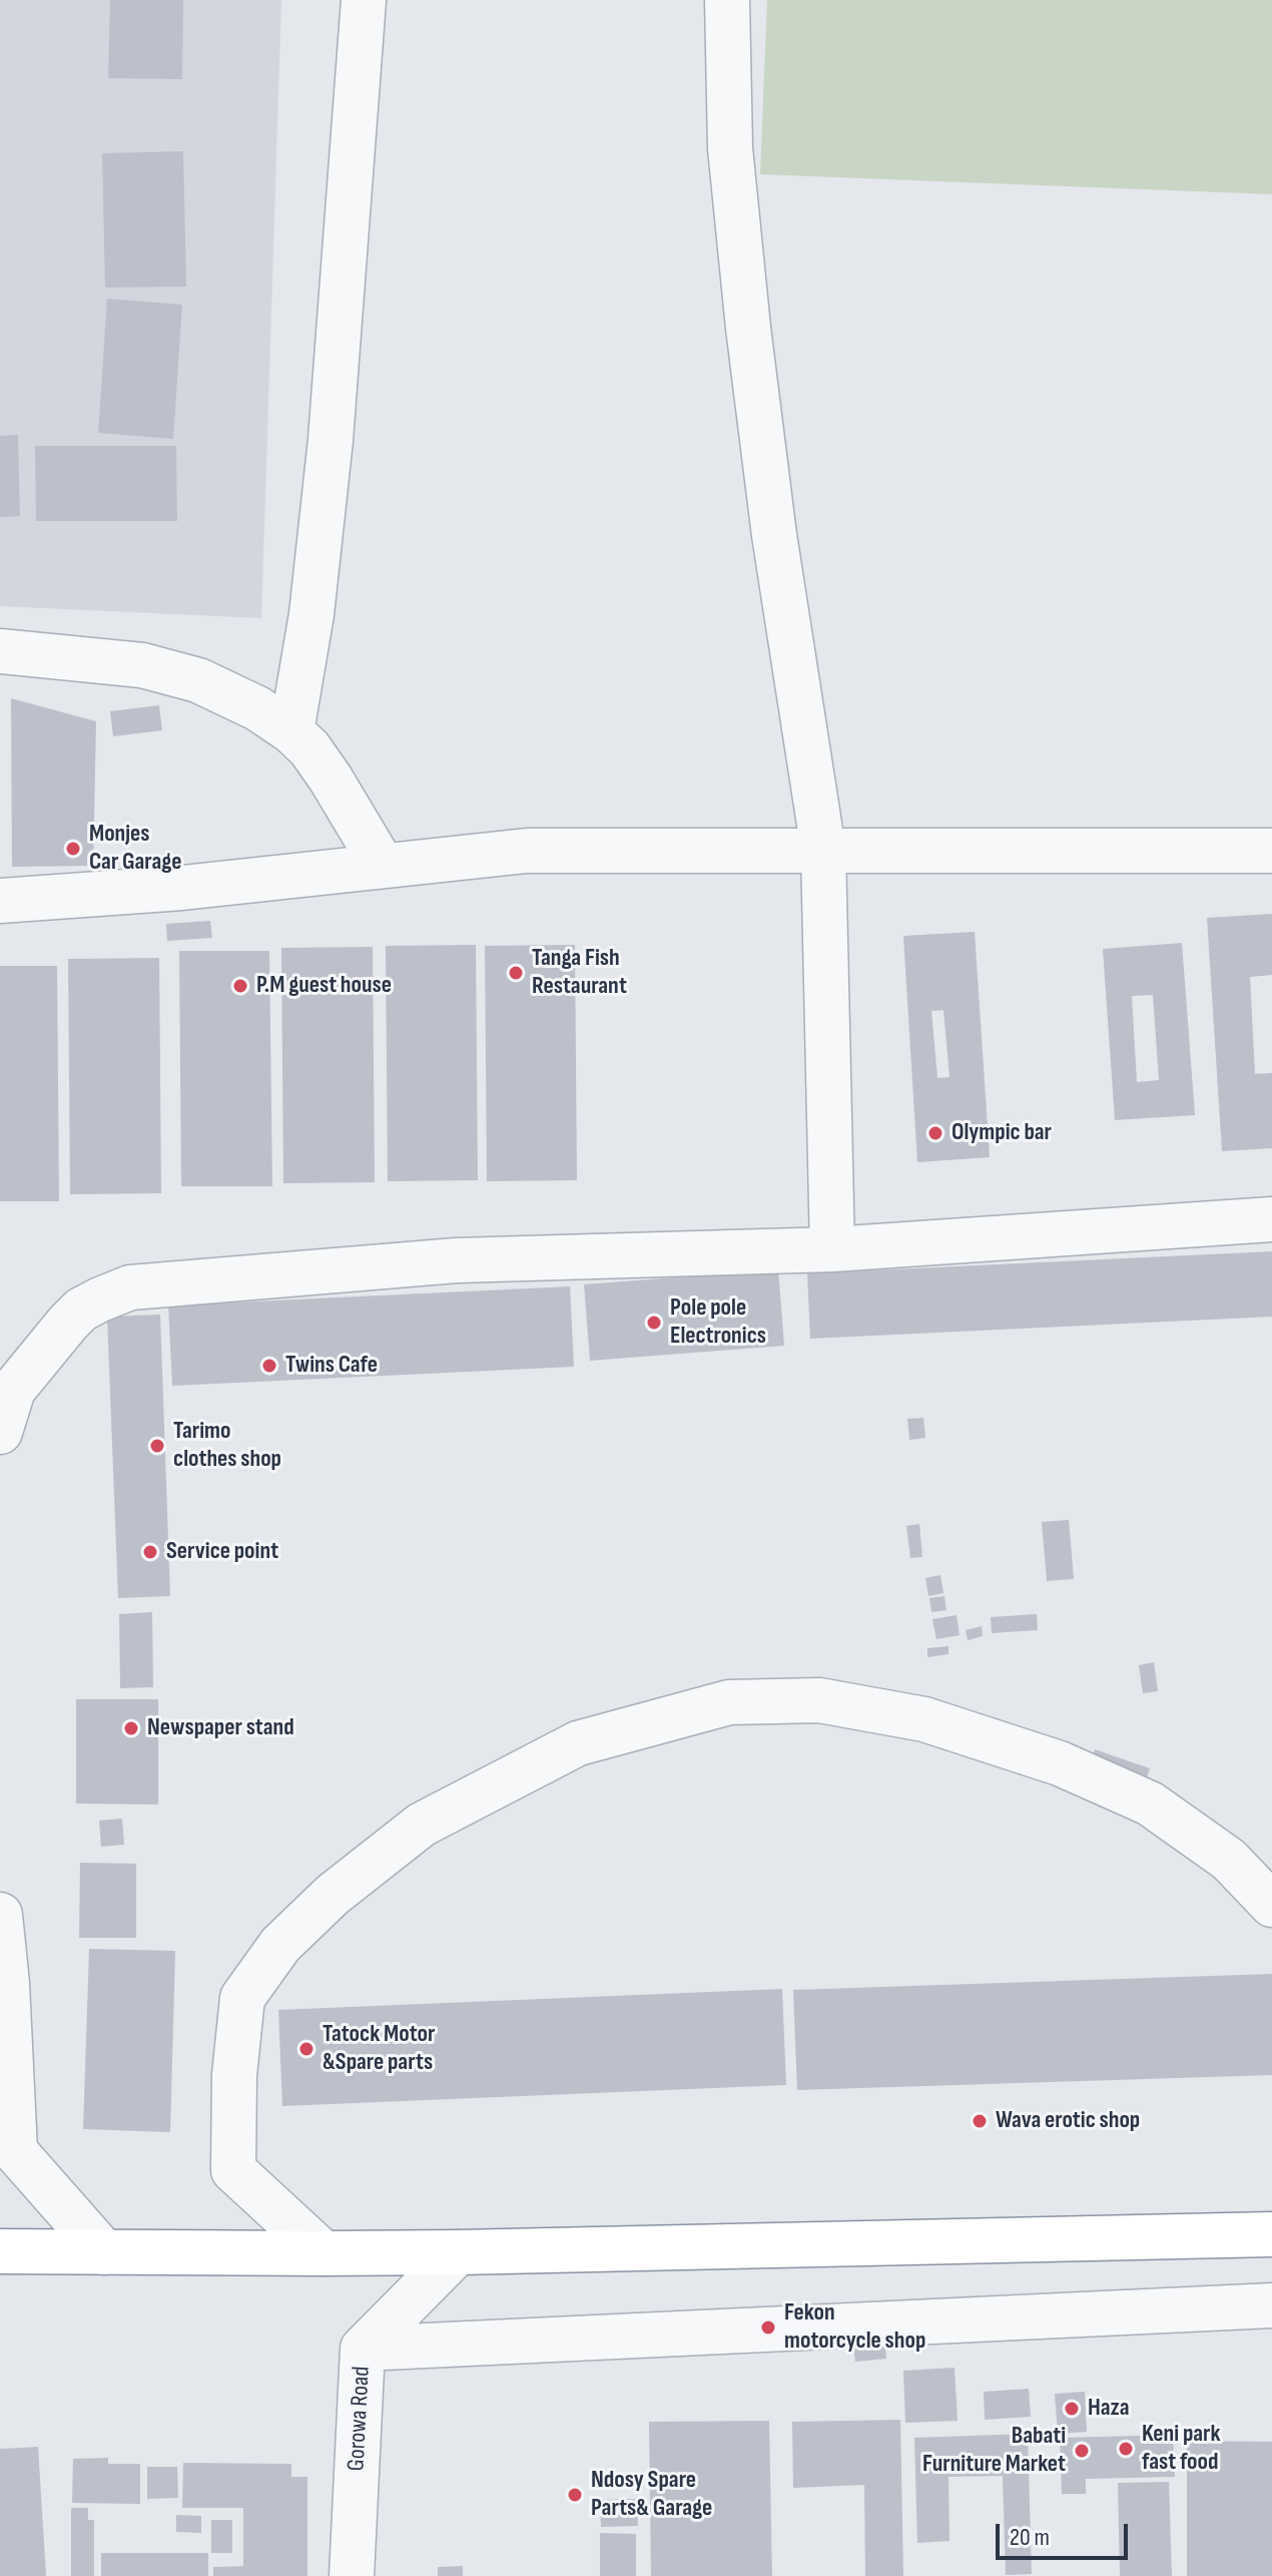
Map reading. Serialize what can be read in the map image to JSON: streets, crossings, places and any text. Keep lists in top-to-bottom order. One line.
{"streets":{"street":["Gorowa Road"]},"places":["Monjes Car Garage","Tanga Fish Restaurant","P.M guest house","Olympic bar","Pole pole Electronics","Twins Cafe","Tarimo clothes shop","Service point","Newspaper stand","Tatock Motor &Spare parts","Wava erotic shop","Fekon motorcycle shop","Haza","Keni park fast food","Babati Furniture Market","Ndosy Spare Parts& Garage"],"scale_bar":"20 m"}
